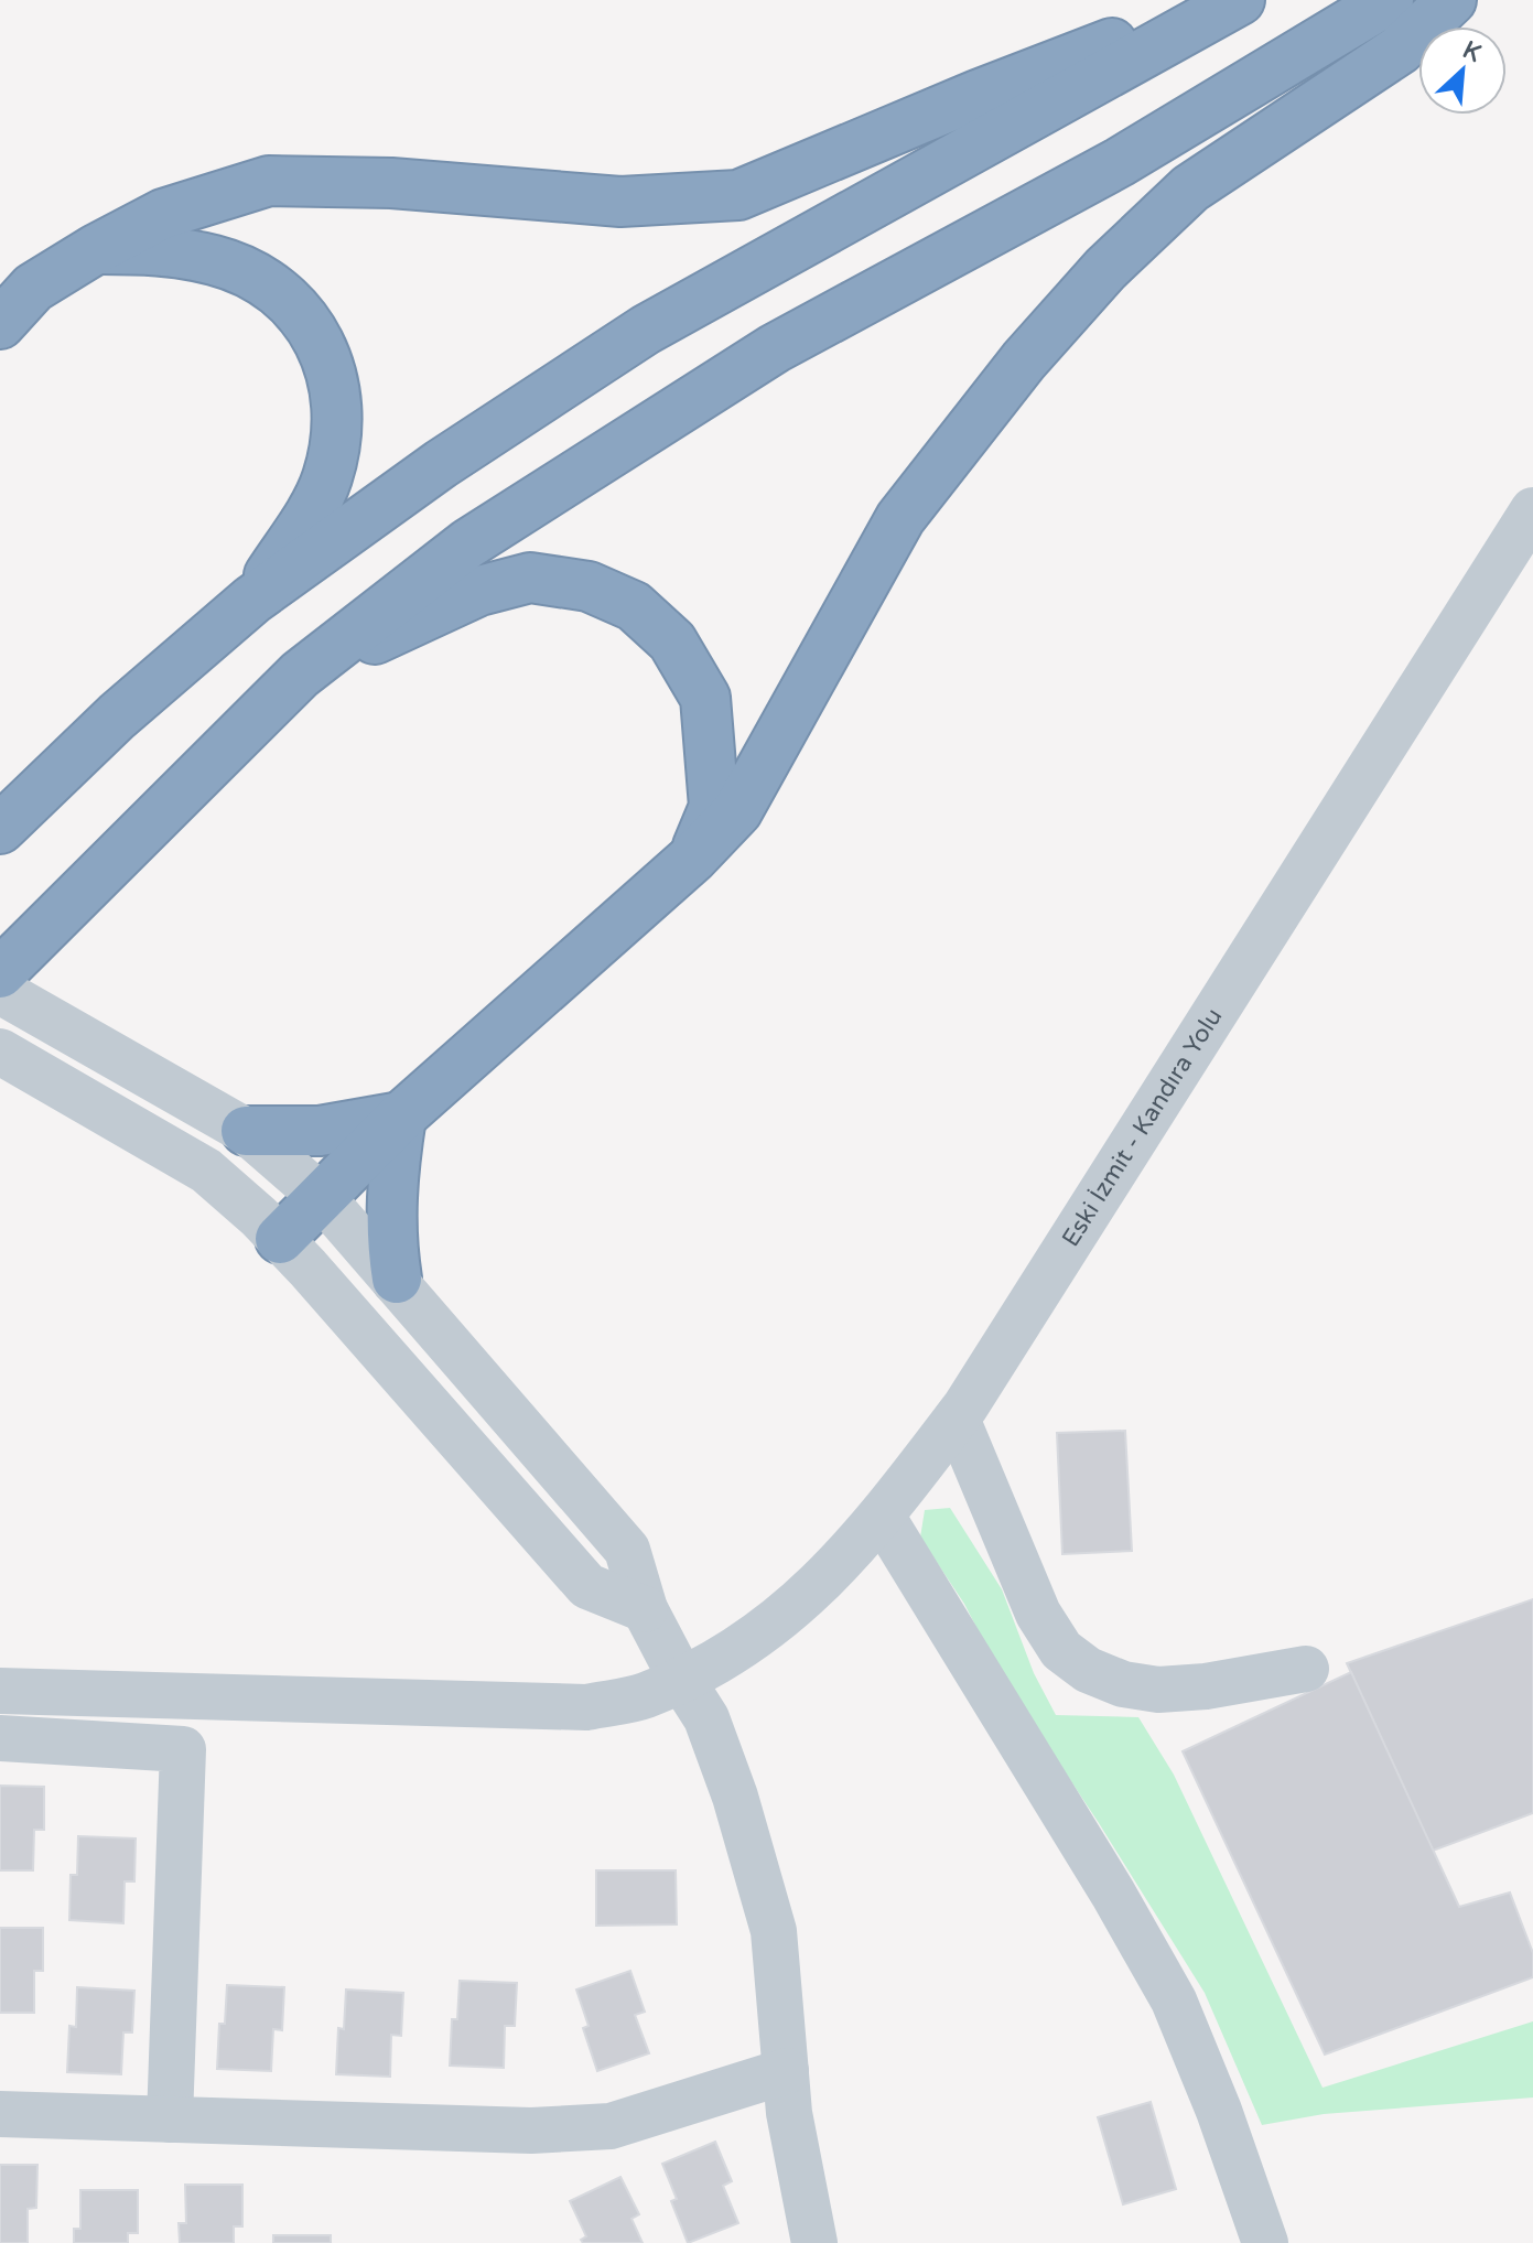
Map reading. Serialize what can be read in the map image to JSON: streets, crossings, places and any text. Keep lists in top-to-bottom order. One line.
{"streets":{"street":["Eski İzmit - Kandıra Yolu"]},"north":"top right"}
